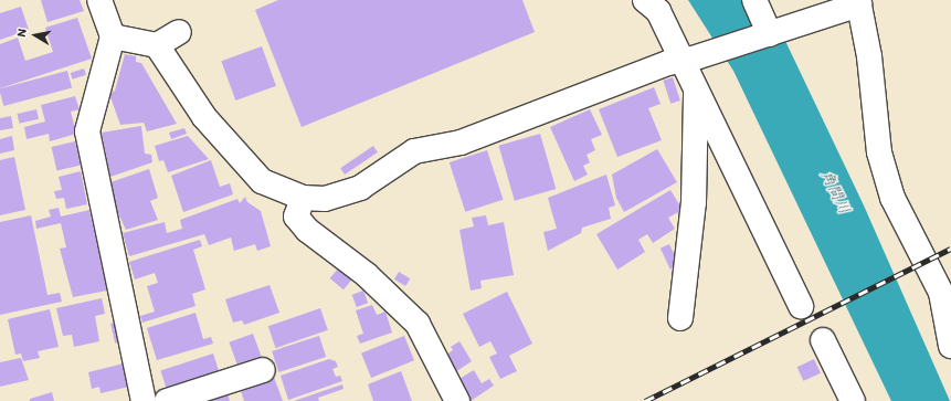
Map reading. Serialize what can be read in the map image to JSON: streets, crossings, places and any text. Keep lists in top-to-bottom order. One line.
{"water":["角間川"],"north":"left"}
